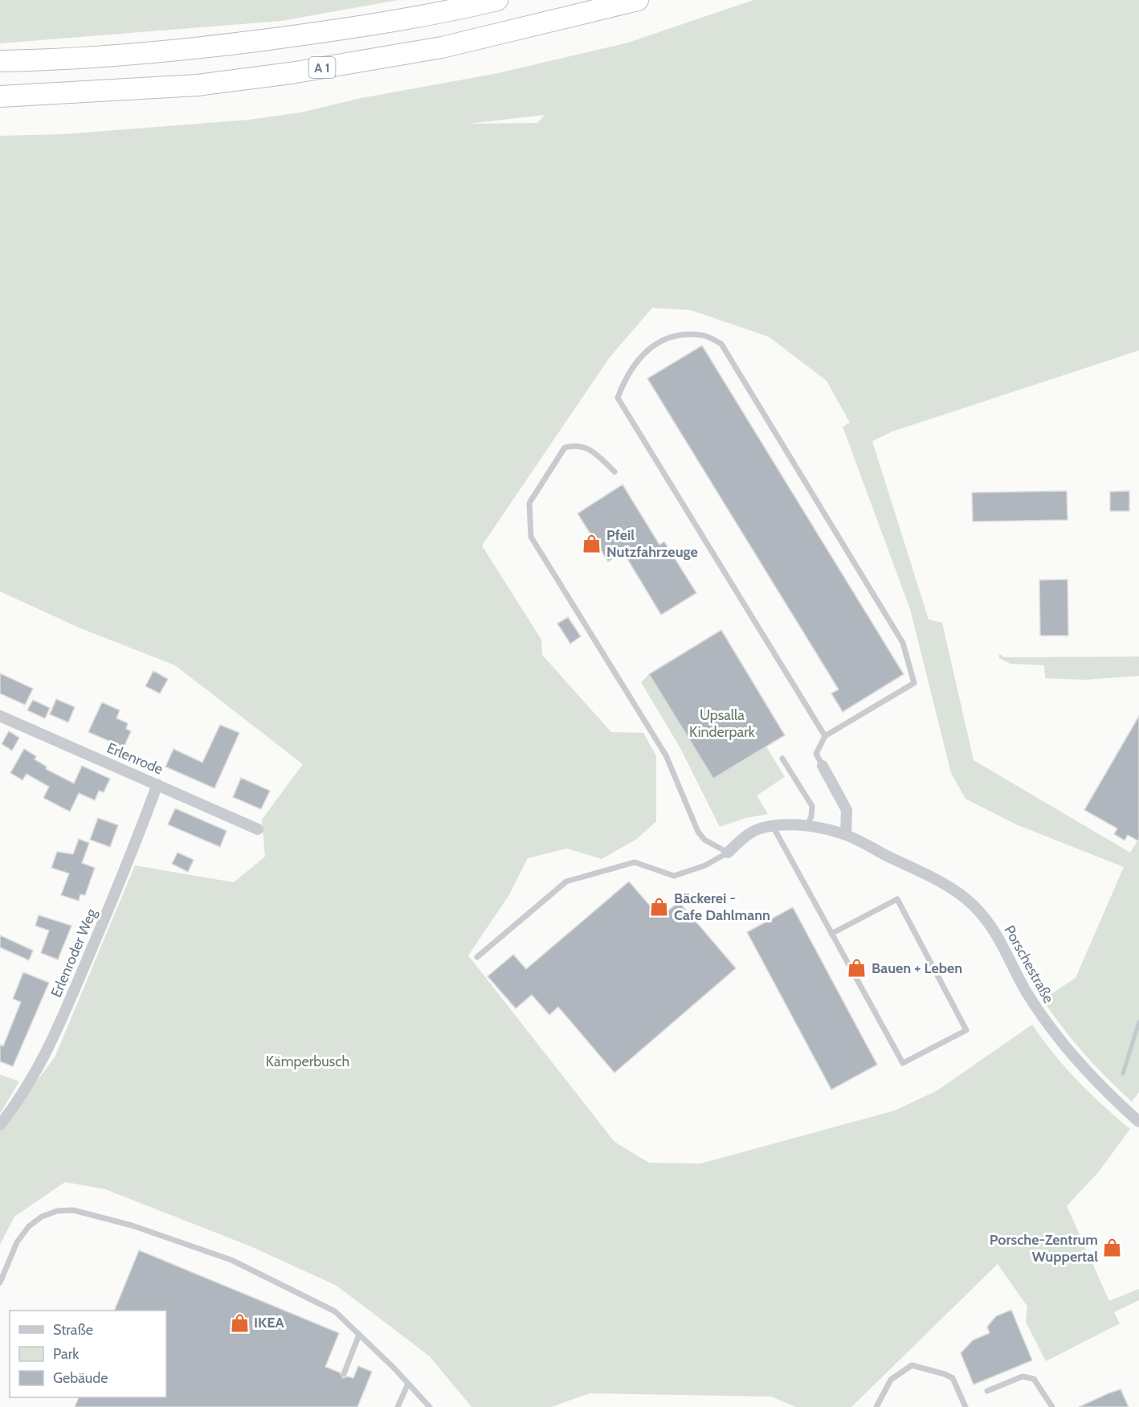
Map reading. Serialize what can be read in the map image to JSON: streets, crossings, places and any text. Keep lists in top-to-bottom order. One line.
{"streets":{"highway":["A 1"],"street":["Erlenrode","Erlenroder Weg","Porschestraße"]},"crossings":[["Erlenrode","Erlenroder Weg"]],"parks":["Upsalla Kinderpark","Kämperbusch"],"places":{"shop":["Pfeil Nutzfahrzeuge","Bäckerei - Cafe Dahlmann","Bauen + Leben","Porsche-Zentrum Wuppertal","IKEA"]},"legend":["Straße","Park","Gebäude"]}
